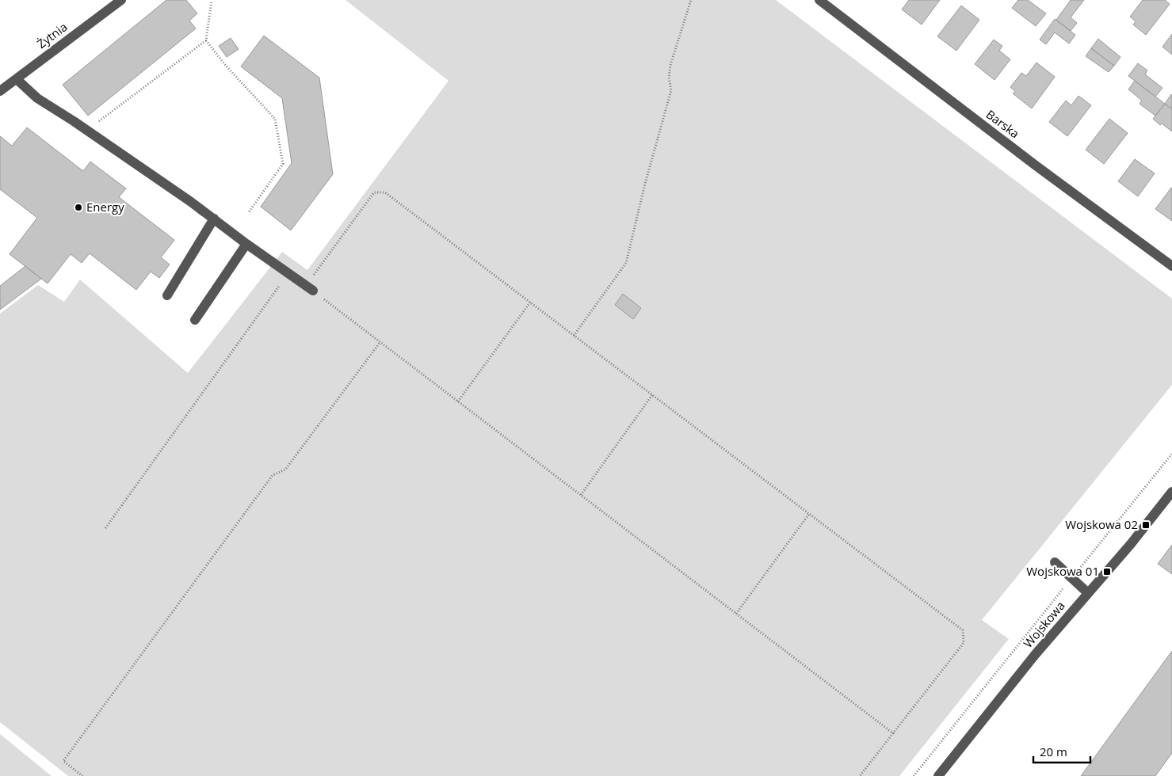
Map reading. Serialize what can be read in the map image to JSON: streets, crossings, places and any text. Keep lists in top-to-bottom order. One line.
{"streets":{"street":["Żytnia","Barska","Wojskowa"]},"places":{"other":["Energy"],"transit":["Wojskowa 02","Wojskowa 01"]},"scale_bar":"20 m"}
